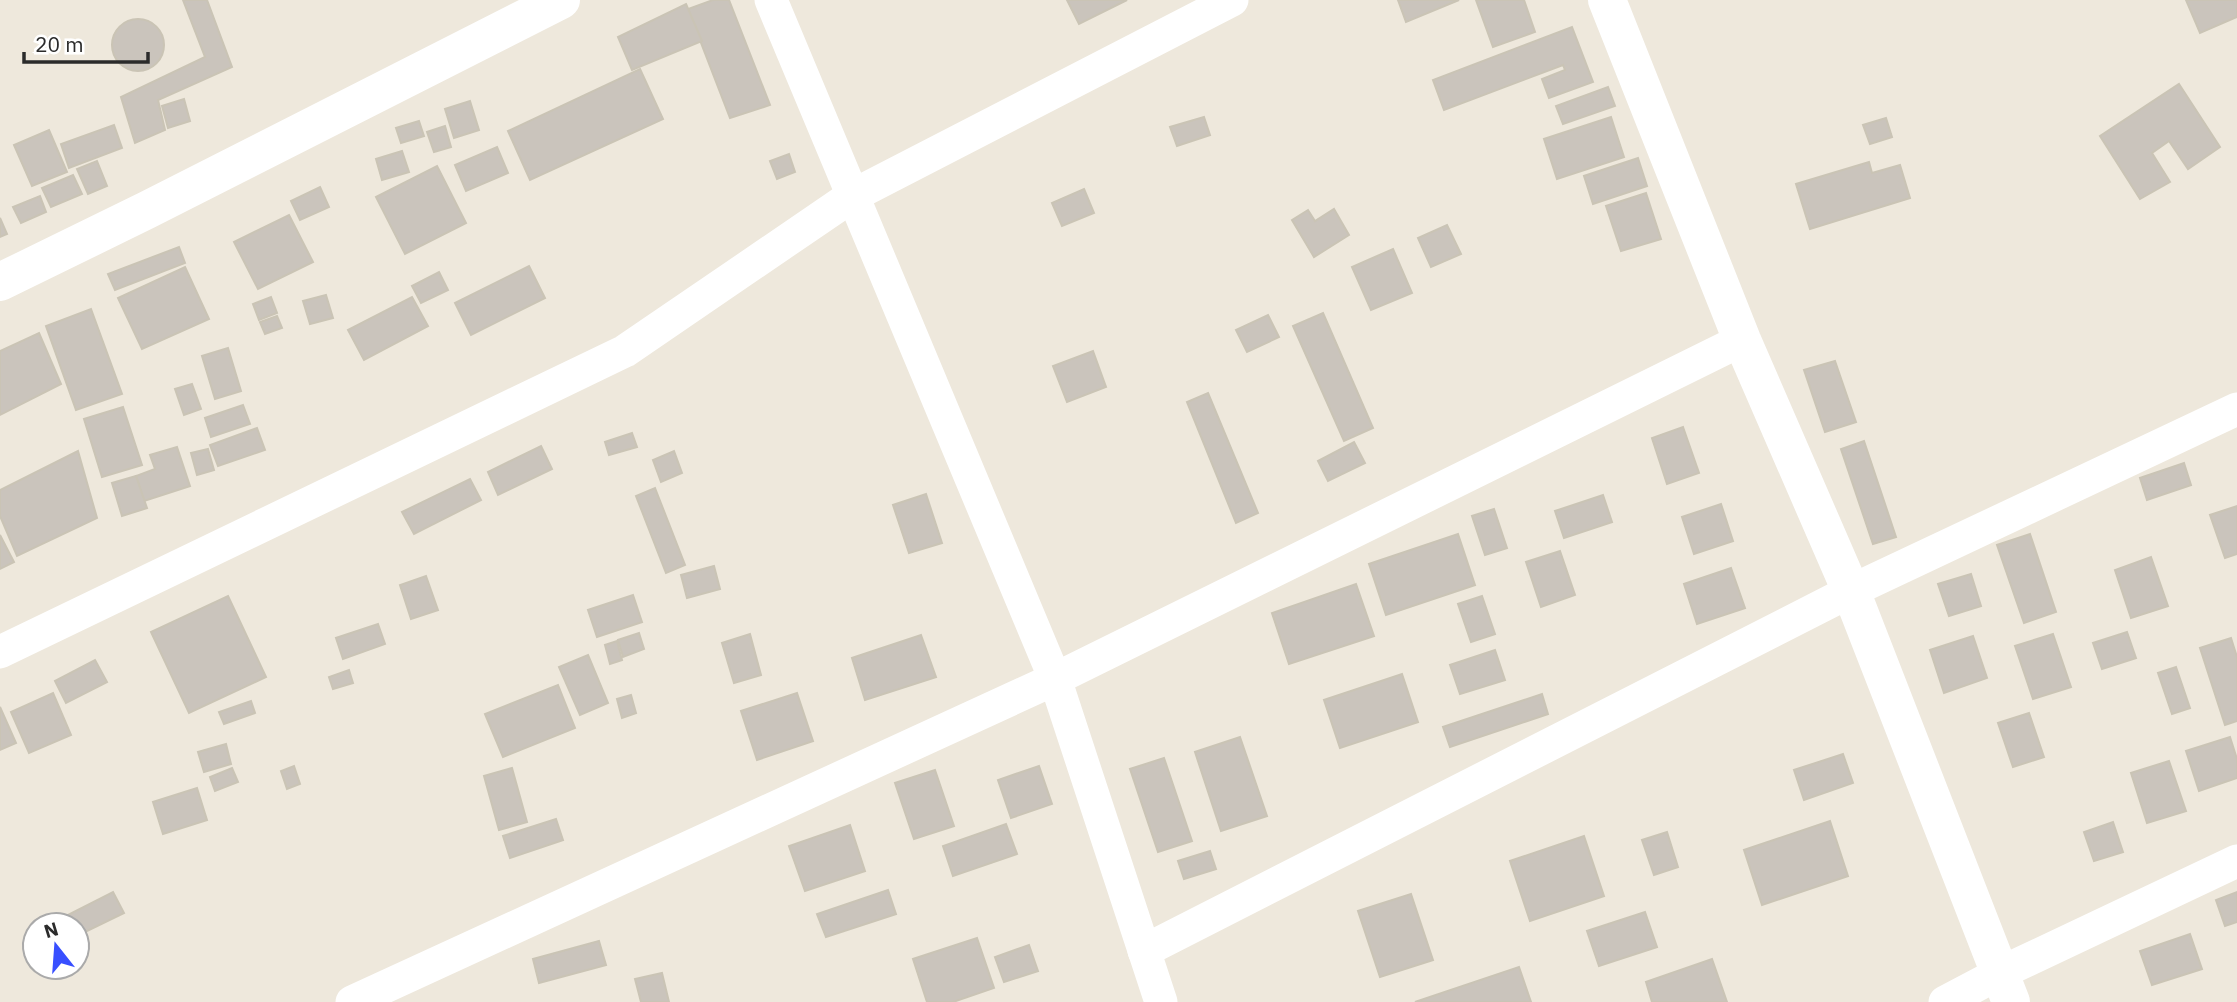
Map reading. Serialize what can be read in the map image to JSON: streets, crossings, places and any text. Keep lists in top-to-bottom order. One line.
{"scale_bar":"20 m","north":"top"}
